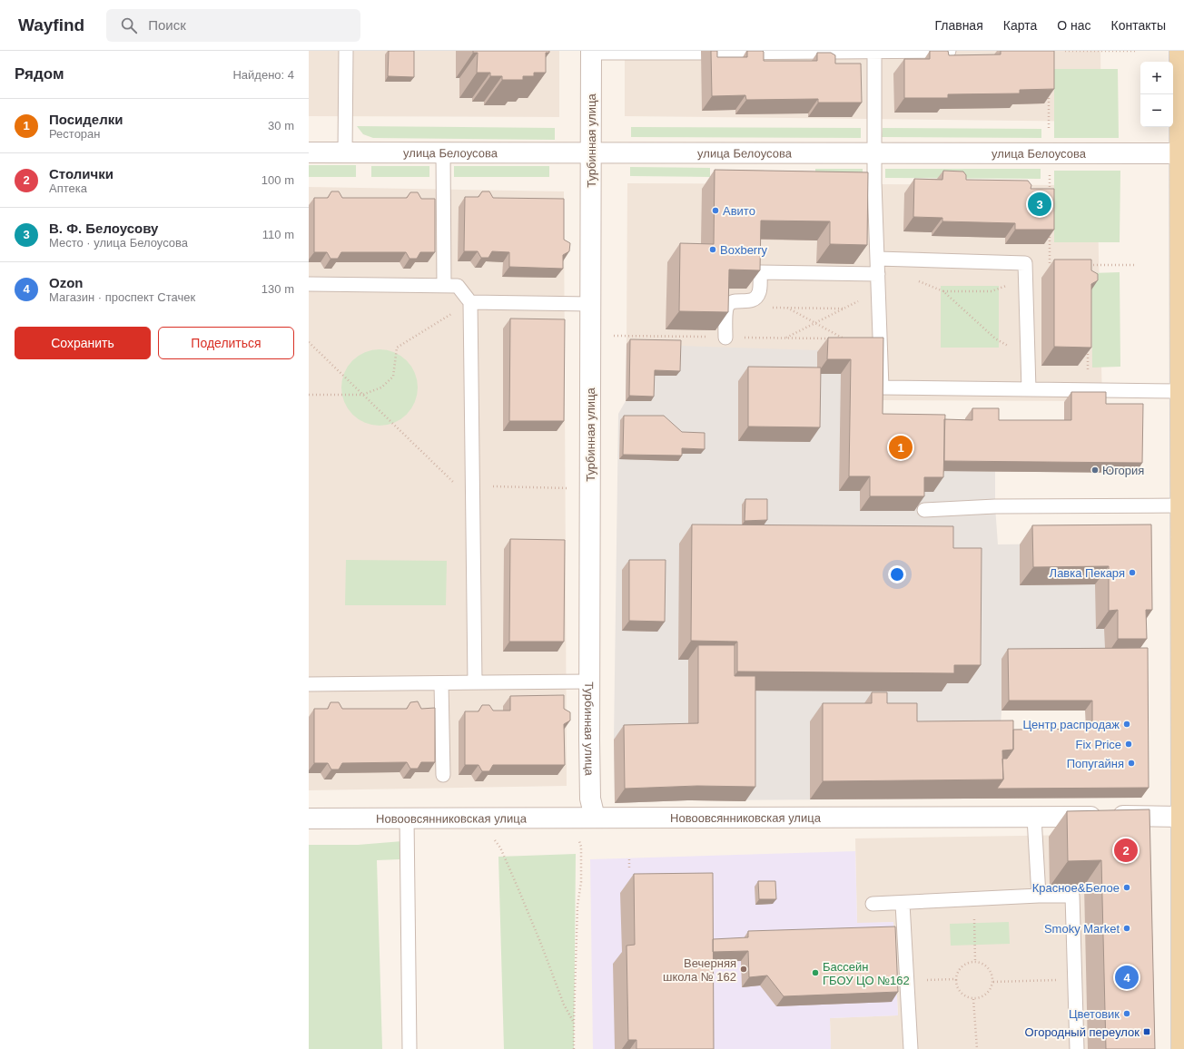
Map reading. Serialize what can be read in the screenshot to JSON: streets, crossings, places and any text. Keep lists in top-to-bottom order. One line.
{"streets":{"street":["Турбинная улица","улица Белоусова","Новоовсянниковская улица"]},"crossings":[["Турбинная улица","улица Белоусова"],["Турбинная улица","Новоовсянниковская улица"]],"places":{"other":["Авито","Boxberry","Югория","Лавка Пекаря","Центр распродаж","Fix Price","Попугайня","Красное&Белое","Smoky Market","Вечерняя школа № 162","Бассейн ГБОУ ЦО №162","Цветовик"],"transit":["Огородный переулок"]},"page":{"header":"Wayfind","search":"Поиск","nav":["Главная","Карта","О нас","Контакты"],"heading":["Рядом","Найдено: 4"],"map_buttons":["+","−"],"list":[{"mark":"1","name":"Посиделки","note":"Ресторан","value":"30 m"},{"mark":"2","name":"Столички","note":"Аптека","value":"100 m"},{"mark":"3","name":"В. Ф. Белоусову","note":"Место · улица Белоусова","value":"110 m"},{"mark":"4","name":"Ozon","note":"Магазин · проспект Стачек","value":"130 m"}],"pins":["3","1","2","4"],"buttons":["Сохранить","Поделиться"]}}
